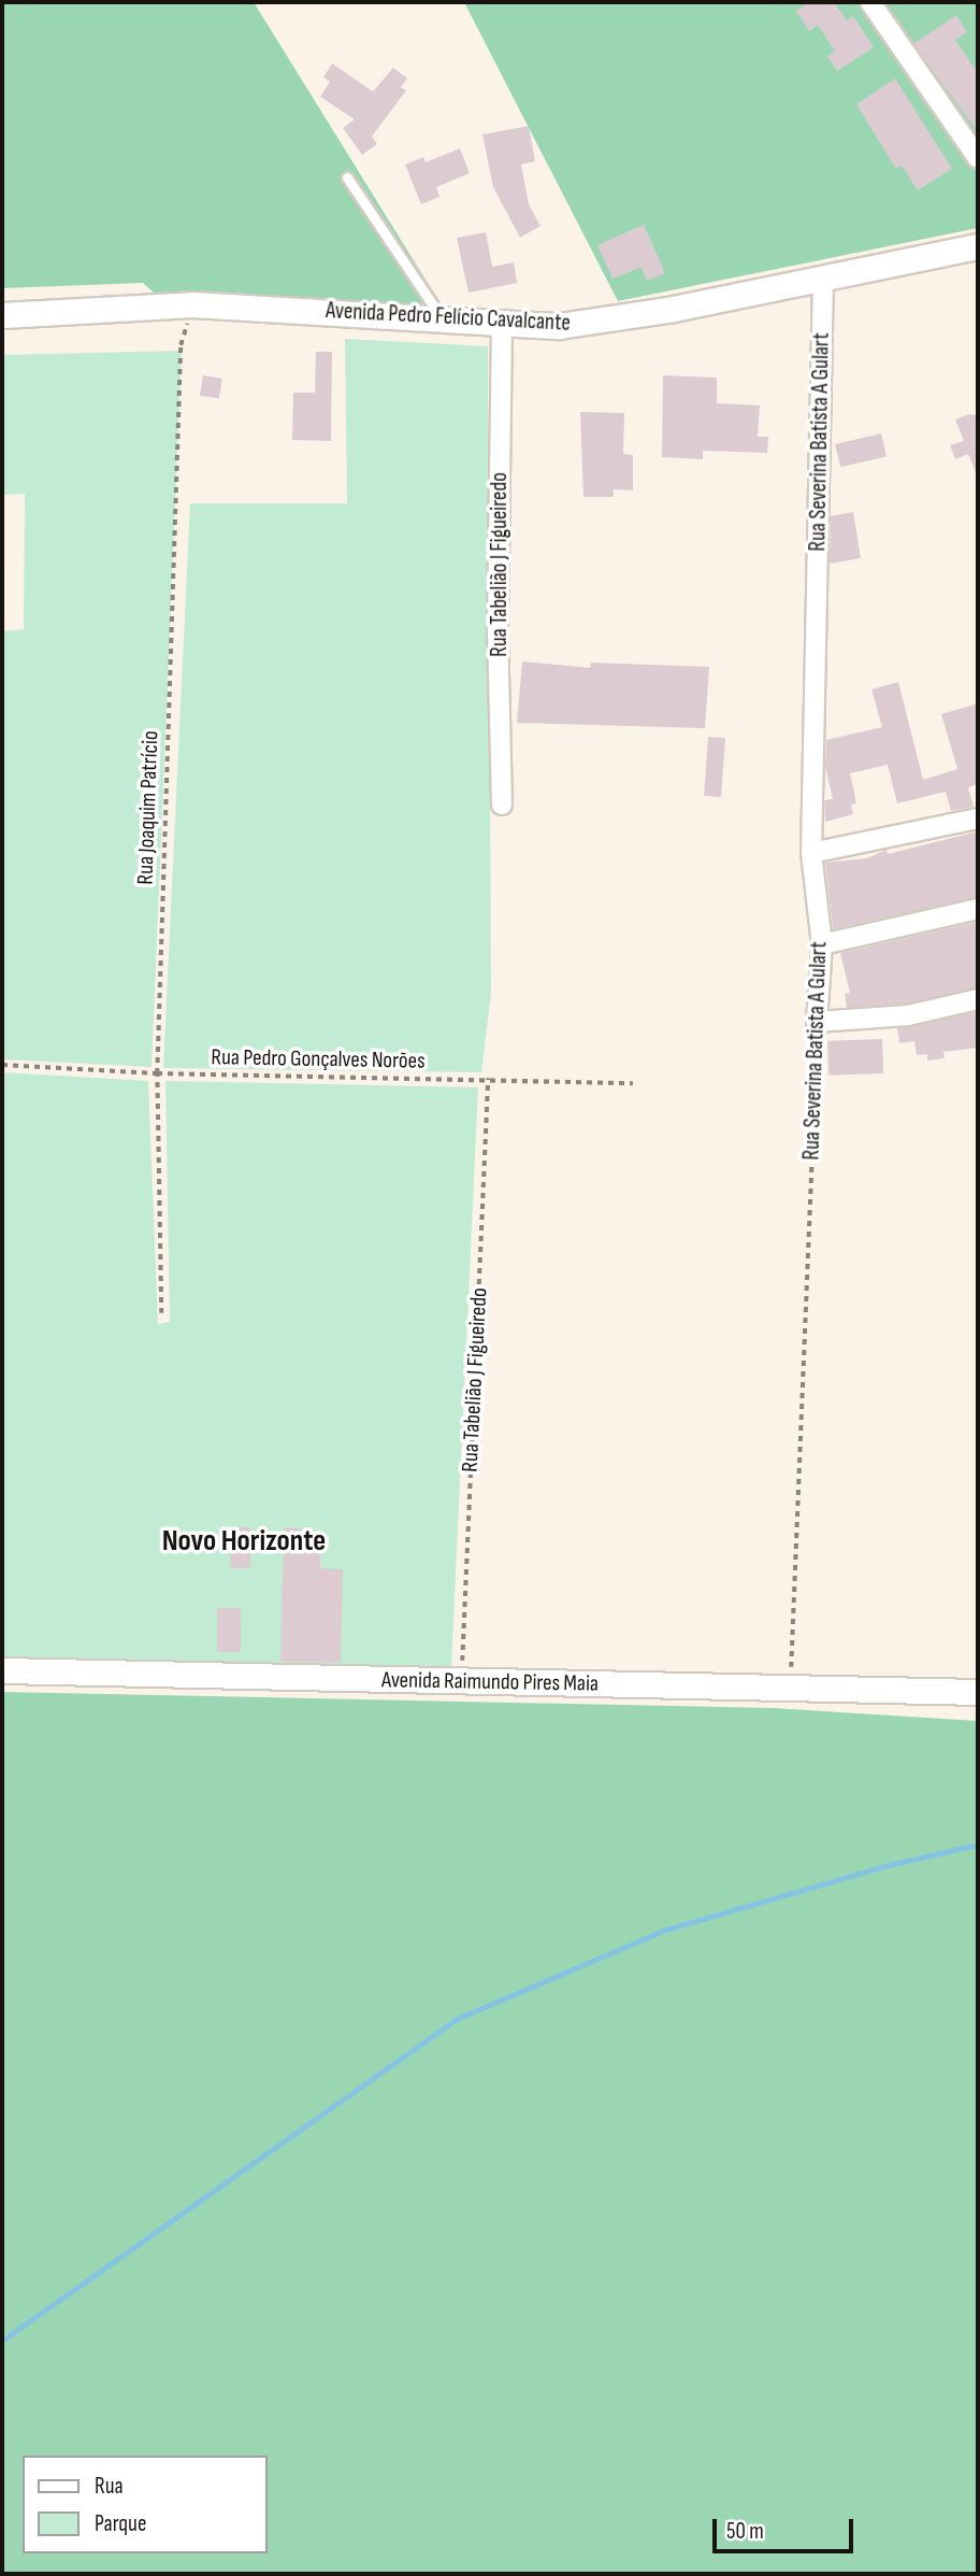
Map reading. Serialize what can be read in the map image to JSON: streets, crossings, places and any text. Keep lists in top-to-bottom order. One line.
{"streets":{"street":["Avenida Pedro Felício Cavalcante","Rua Severina Batista A Gulart","Rua Tabelião J Figueiredo","Avenida Raimundo Pires Maia"],"path":["Rua Joaquim Patrício","Rua Pedro Gonçalves Norões"]},"crossings":[["Avenida Pedro Felício Cavalcante","Rua Severina Batista A Gulart"],["Avenida Pedro Felício Cavalcante","Rua Tabelião J Figueiredo"],["Avenida Pedro Felício Cavalcante","Rua Joaquim Patrício"],["Rua Severina Batista A Gulart","Avenida Raimundo Pires Maia"],["Rua Tabelião J Figueiredo","Rua Pedro Gonçalves Norões"],["Rua Tabelião J Figueiredo","Avenida Raimundo Pires Maia"],["Rua Joaquim Patrício","Rua Pedro Gonçalves Norões"]],"districts":["Novo Horizonte"],"legend":["Rua","Parque"],"scale_bar":"50 m"}
